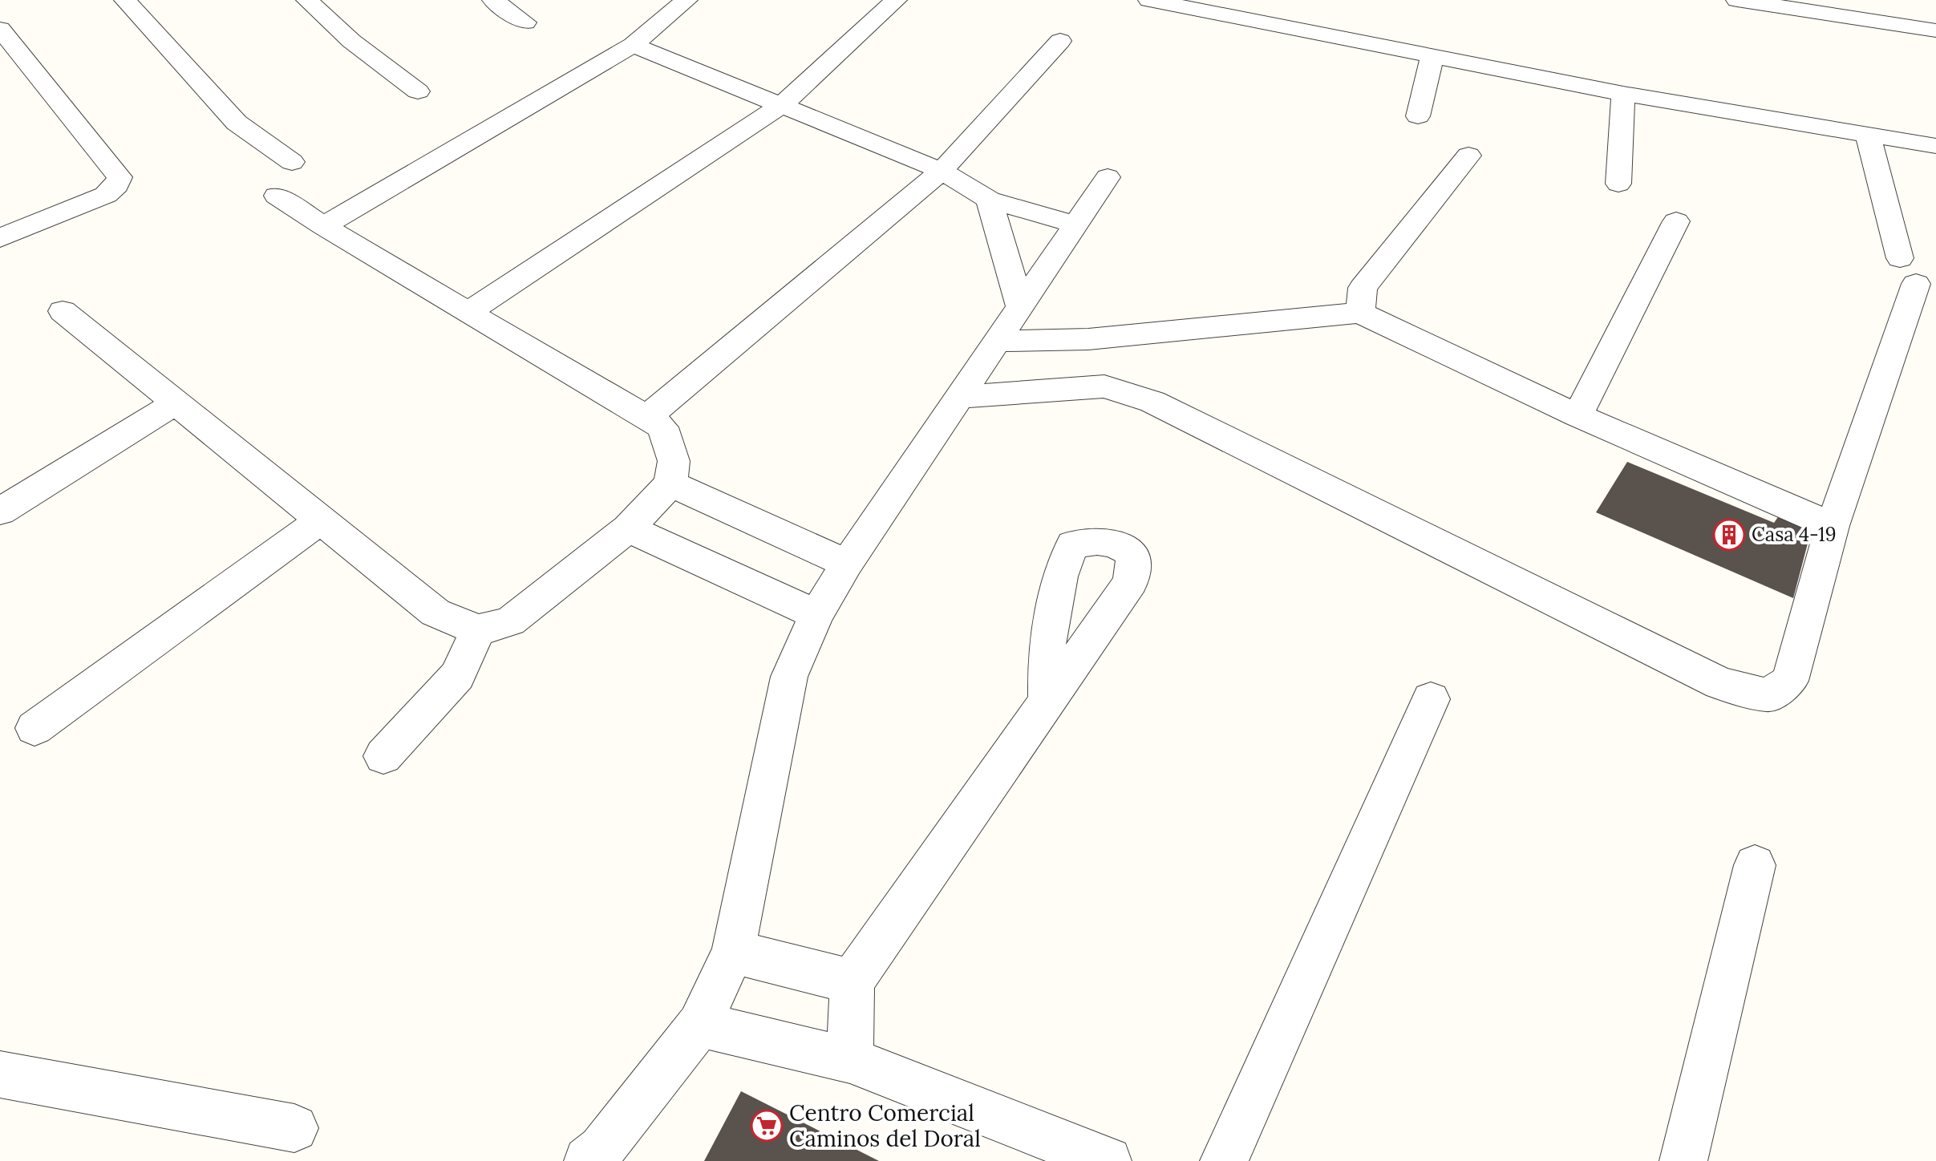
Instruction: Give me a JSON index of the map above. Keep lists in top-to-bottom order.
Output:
{
  "places": {
    "building": ["Casa 4-19"],
    "supermarket": ["Centro Comercial Caminos del Doral"]
  }
}
